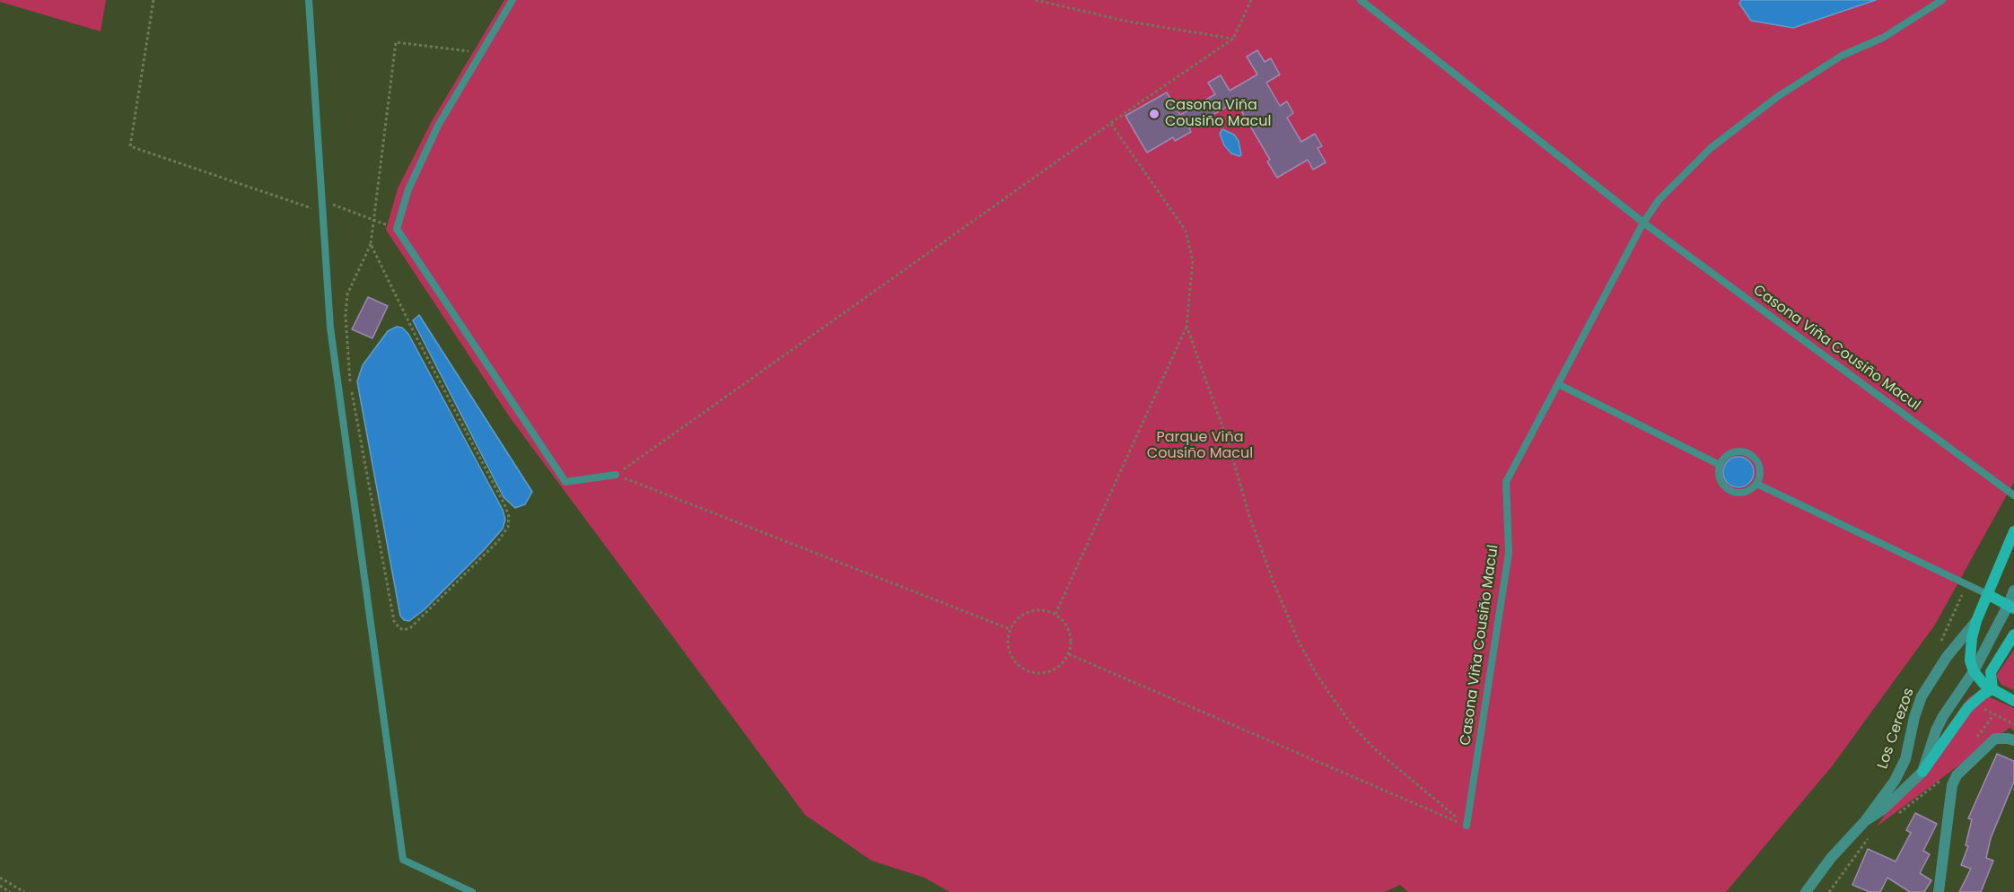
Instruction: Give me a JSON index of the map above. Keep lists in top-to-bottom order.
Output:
{
  "streets": {
    "street": ["Los Cerezos"],
    "lane": ["Casona Viña Cousiño Macul"]
  },
  "parks": ["Parque Viña Cousiño Macul"],
  "places": ["Casona Viña Cousiño Macul"]
}
